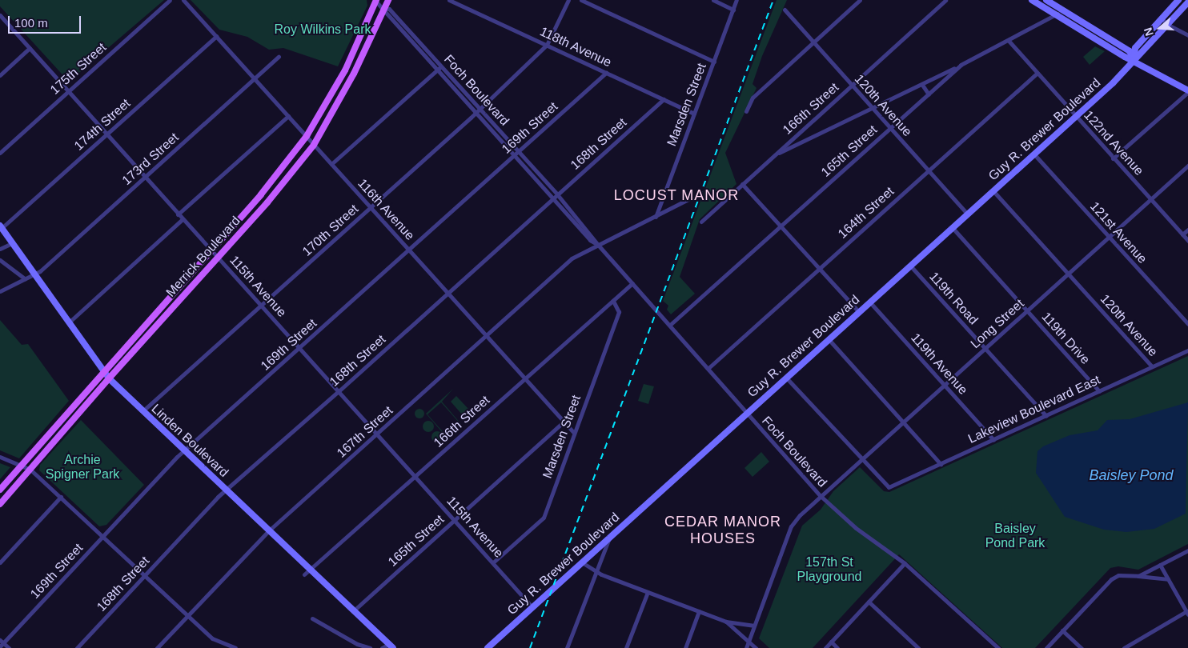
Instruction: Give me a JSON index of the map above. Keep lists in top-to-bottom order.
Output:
{
  "streets": {
    "main road": ["Guy R. Brewer Boulevard", "Merrick Boulevard", "Linden Boulevard"],
    "street": [
      "118th Avenue",
      "175th Street",
      "Foch Boulevard",
      "Marsden Street",
      "120th Avenue",
      "166th Street",
      "174th Street",
      "169th Street",
      "122nd Avenue",
      "168th Street",
      "165th Street",
      "173rd Street",
      "116th Avenue",
      "164th Street",
      "170th Street",
      "121st Avenue",
      "115th Avenue",
      "119th Road",
      "Long Street",
      "119th Drive",
      "119th Avenue",
      "Lakeview Boulevard East",
      "167th Street"
    ]
  },
  "crossings": [
    ["118th Avenue", "Marsden Street"],
    ["118th Avenue", "169th Street"],
    ["118th Avenue", "168th Street"],
    ["118th Avenue", "170th Street"],
    ["175th Street", "115th Avenue"],
    ["Foch Boulevard", "166th Street"],
    ["Foch Boulevard", "169th Street"],
    ["Foch Boulevard", "Guy R. Brewer Boulevard"],
    ["Foch Boulevard", "168th Street"],
    ["Foch Boulevard", "165th Street"],
    ["Foch Boulevard", "164th Street"],
    ["Foch Boulevard", "170th Street"],
    ["Foch Boulevard", "Merrick Boulevard"],
    ["Foch Boulevard", "Long Street"],
    ["Foch Boulevard", "167th Street"],
    ["Marsden Street", "166th Street"],
    ["Marsden Street", "116th Avenue"],
    ["Marsden Street", "115th Avenue"],
    ["Marsden Street", "167th Street"],
    ["120th Avenue", "166th Street"],
    ["120th Avenue", "Guy R. Brewer Boulevard"],
    ["120th Avenue", "165th Street"],
    ["120th Avenue", "164th Street"],
    ["120th Avenue", "Long Street"],
    ["120th Avenue", "Lakeview Boulevard East"],
    ["166th Street", "116th Avenue"],
    ["166th Street", "115th Avenue"],
    ["166th Street", "Linden Boulevard"],
    ["174th Street", "116th Avenue"],
    ["174th Street", "115th Avenue"],
    ["174th Street", "Linden Boulevard"],
    ["169th Street", "116th Avenue"],
    ["169th Street", "115th Avenue"],
    ["169th Street", "Linden Boulevard"],
    ["Guy R. Brewer Boulevard", "122nd Avenue"],
    ["Guy R. Brewer Boulevard", "121st Avenue"],
    ["Guy R. Brewer Boulevard", "115th Avenue"],
    ["Guy R. Brewer Boulevard", "119th Road"],
    ["Guy R. Brewer Boulevard", "119th Drive"],
    ["Guy R. Brewer Boulevard", "119th Avenue"],
    ["122nd Avenue", "165th Street"],
    ["122nd Avenue", "164th Street"],
    ["122nd Avenue", "Long Street"],
    ["168th Street", "116th Avenue"],
    ["168th Street", "115th Avenue"],
    ["168th Street", "Linden Boulevard"],
    ["165th Street", "116th Avenue"],
    ["165th Street", "115th Avenue"],
    ["165th Street", "Linden Boulevard"],
    ["173rd Street", "116th Avenue"],
    ["173rd Street", "115th Avenue"],
    ["173rd Street", "Linden Boulevard"],
    ["116th Avenue", "170th Street"],
    ["116th Avenue", "Merrick Boulevard"],
    ["116th Avenue", "167th Street"],
    ["170th Street", "115th Avenue"],
    ["170th Street", "Linden Boulevard"],
    ["121st Avenue", "Long Street"],
    ["Merrick Boulevard", "115th Avenue"],
    ["Merrick Boulevard", "Linden Boulevard"],
    ["115th Avenue", "167th Street"],
    ["119th Road", "Long Street"],
    ["119th Road", "Lakeview Boulevard East"],
    ["Long Street", "119th Drive"],
    ["Long Street", "119th Avenue"],
    ["Long Street", "Lakeview Boulevard East"],
    ["119th Drive", "Lakeview Boulevard East"],
    ["119th Avenue", "Lakeview Boulevard East"],
    ["167th Street", "Linden Boulevard"]
  ],
  "districts": ["LOCUST MANOR", "CEDAR MANOR HOUSES"],
  "water": ["Baisley Pond"],
  "parks": [
    "Roy Wilkins Park",
    "Archie Spigner Park",
    "Baisley Pond Park",
    "157th St Playground"
  ],
  "scale_bar": "100 m",
  "north": "left"
}
